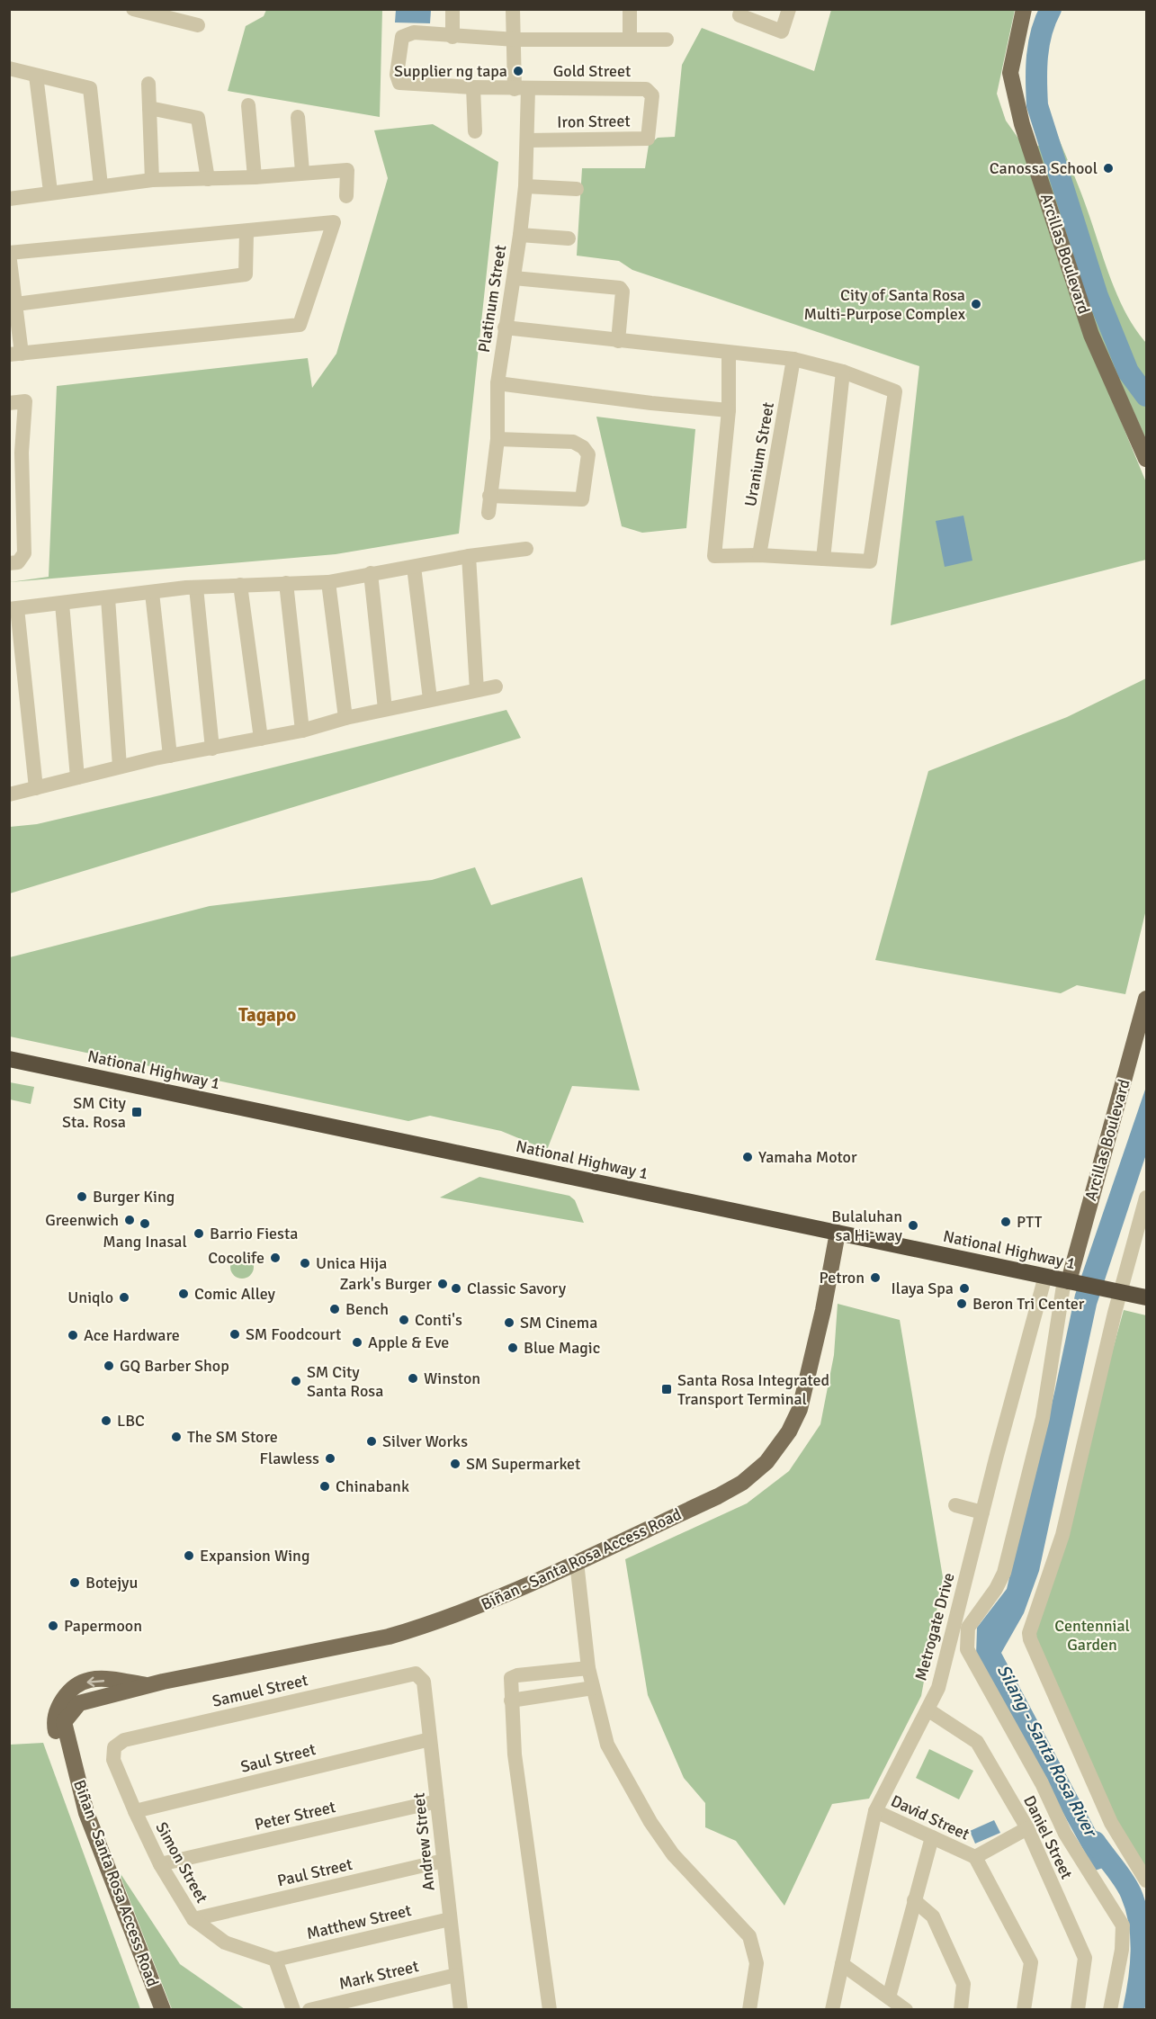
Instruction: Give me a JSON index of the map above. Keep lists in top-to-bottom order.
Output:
{
  "streets": {
    "highway": ["National Highway 1"],
    "main road": ["Arcillas Boulevard", "Biñan - Santa Rosa Access Road"],
    "street": [
      "Gold Street",
      "Iron Street",
      "Platinum Street",
      "Uranium Street",
      "Metrogate Drive",
      "Samuel Street",
      "Saul Street",
      "Peter Street",
      "David Street",
      "Daniel Street",
      "Andrew Street",
      "Simon Street",
      "Paul Street",
      "Matthew Street",
      "Mark Street"
    ]
  },
  "crossings": [
    ["Gold Street", "Iron Street"],
    ["Gold Street", "Platinum Street"],
    ["Iron Street", "Platinum Street"],
    ["Arcillas Boulevard", "National Highway 1"],
    ["Arcillas Boulevard", "Metrogate Drive"],
    ["National Highway 1", "Biñan - Santa Rosa Access Road"],
    ["National Highway 1", "Metrogate Drive"],
    ["Metrogate Drive", "David Street"],
    ["Metrogate Drive", "Daniel Street"],
    ["Samuel Street", "Andrew Street"],
    ["Samuel Street", "Simon Street"],
    ["Saul Street", "Andrew Street"],
    ["Saul Street", "Simon Street"],
    ["Peter Street", "Andrew Street"],
    ["Peter Street", "Simon Street"],
    ["David Street", "Daniel Street"],
    ["Andrew Street", "Paul Street"],
    ["Andrew Street", "Matthew Street"],
    ["Andrew Street", "Mark Street"],
    ["Simon Street", "Paul Street"],
    ["Simon Street", "Matthew Street"]
  ],
  "districts": ["Tagapo"],
  "water": ["Silang - Santa Rosa River"],
  "parks": ["Centennial Garden"],
  "places": {
    "other": [
      "Supplier ng tapa",
      "Canossa School",
      "City of Santa Rosa Multi-Purpose Complex",
      "Yamaha Motor",
      "Burger King",
      "Greenwich",
      "PTT",
      "Mang Inasal",
      "Bulaluhan sa Hi-way",
      "Barrio Fiesta",
      "Cocolife",
      "Unica Hija",
      "Petron",
      "Zark's Burger",
      "Classic Savory",
      "Ilaya Spa",
      "Comic Alley",
      "Uniqlo",
      "Beron Tri Center",
      "Bench",
      "Conti's",
      "SM Cinema",
      "SM Foodcourt",
      "Ace Hardware",
      "Apple & Eve",
      "Blue Magic",
      "GQ Barber Shop",
      "Winston",
      "SM City Santa Rosa",
      "LBC",
      "The SM Store",
      "Silver Works",
      "Flawless",
      "SM Supermarket",
      "Chinabank",
      "Expansion Wing",
      "Botejyu",
      "Papermoon"
    ],
    "transit": ["SM City Sta. Rosa", "Santa Rosa Integrated Transport Terminal"]
  }
}
